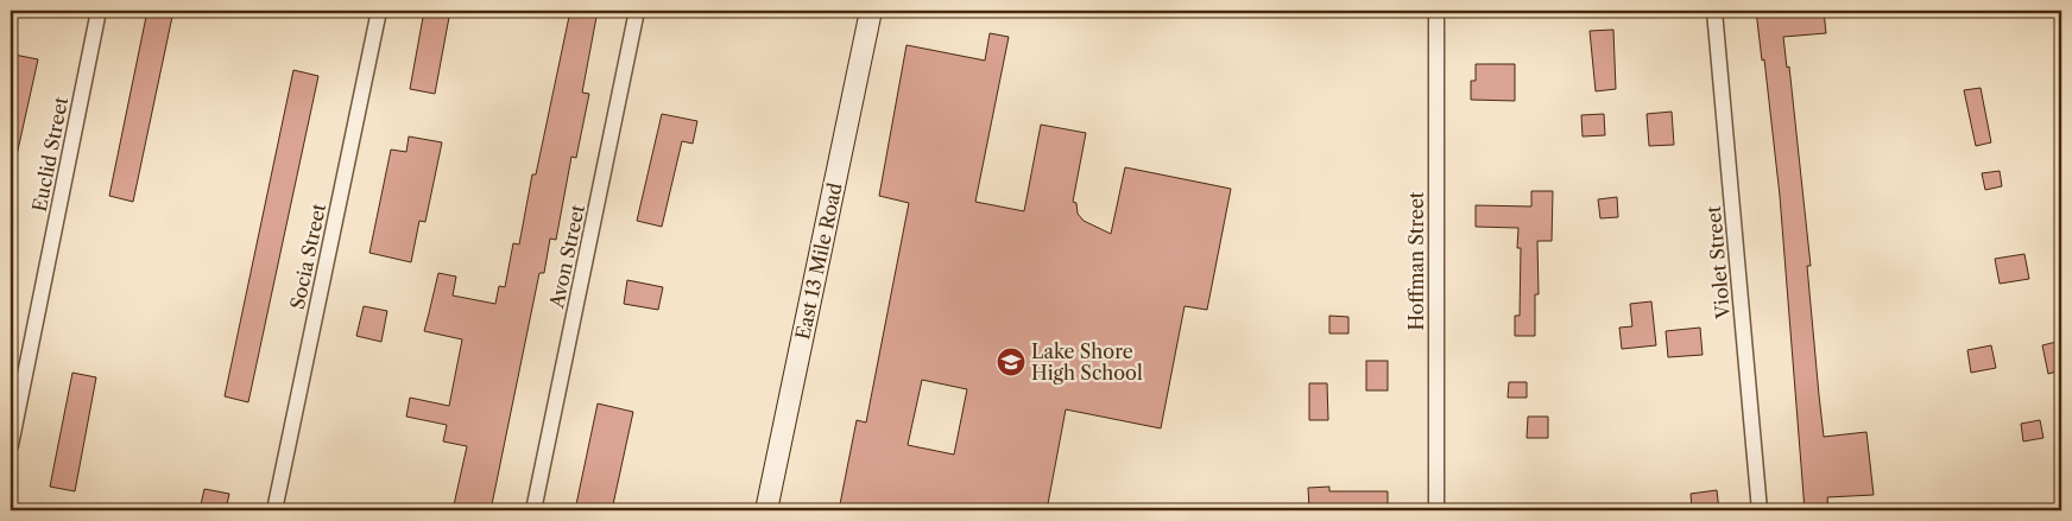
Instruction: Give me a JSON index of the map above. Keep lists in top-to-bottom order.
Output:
{
  "streets": {
    "main road": ["East 13 Mile Road"],
    "street": [
      "Euclid Street",
      "Socia Street",
      "Avon Street",
      "Hoffman Street",
      "Violet Street"
    ]
  },
  "places": {
    "school or university": ["Lake Shore High School"]
  }
}
